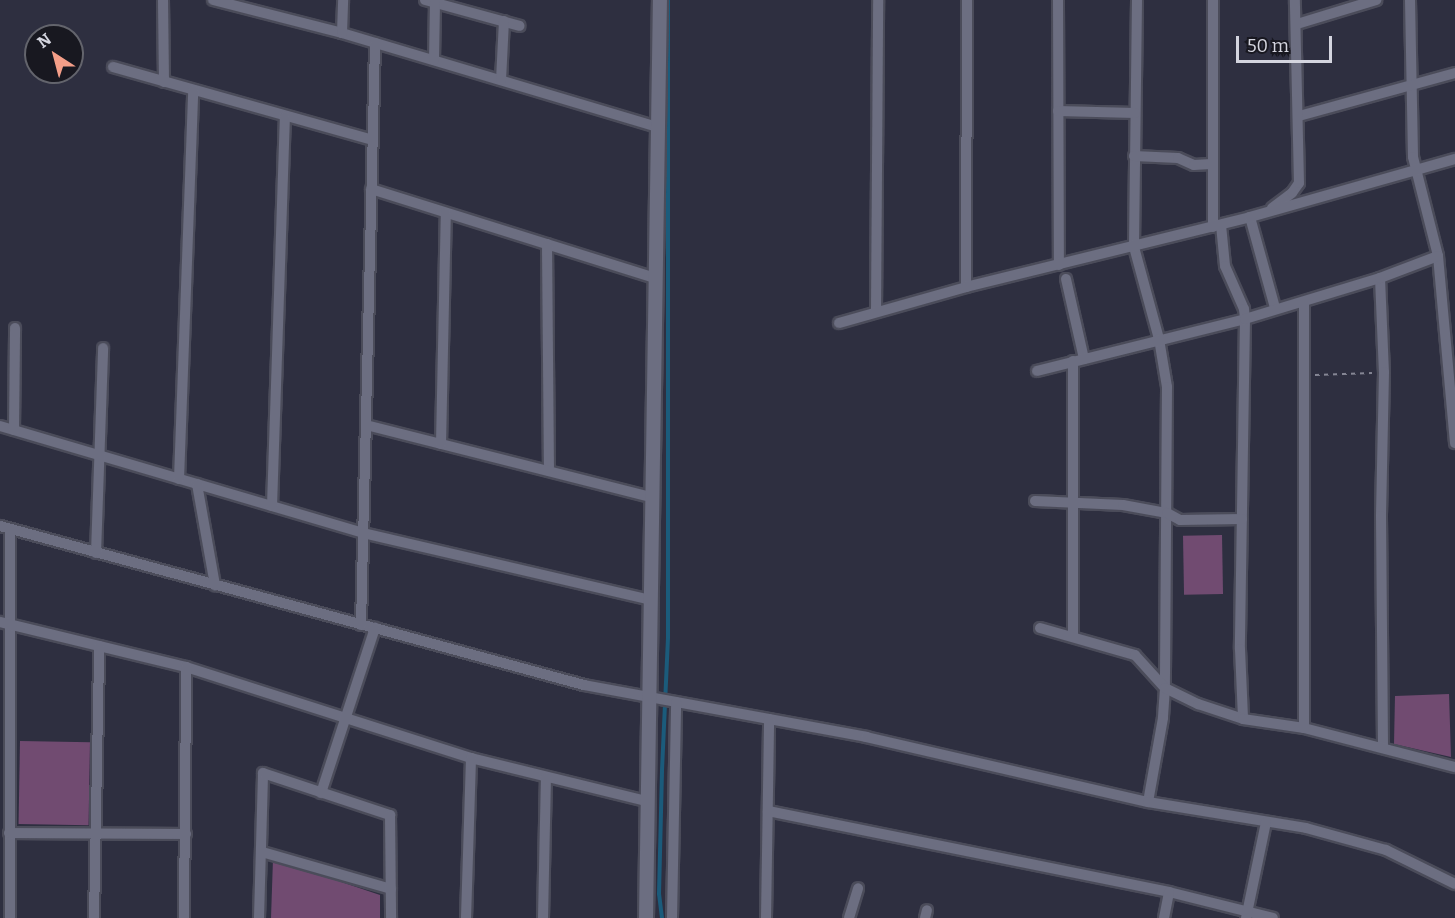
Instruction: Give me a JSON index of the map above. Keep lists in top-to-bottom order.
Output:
{
  "scale_bar": "50 m",
  "north": "top left"
}
